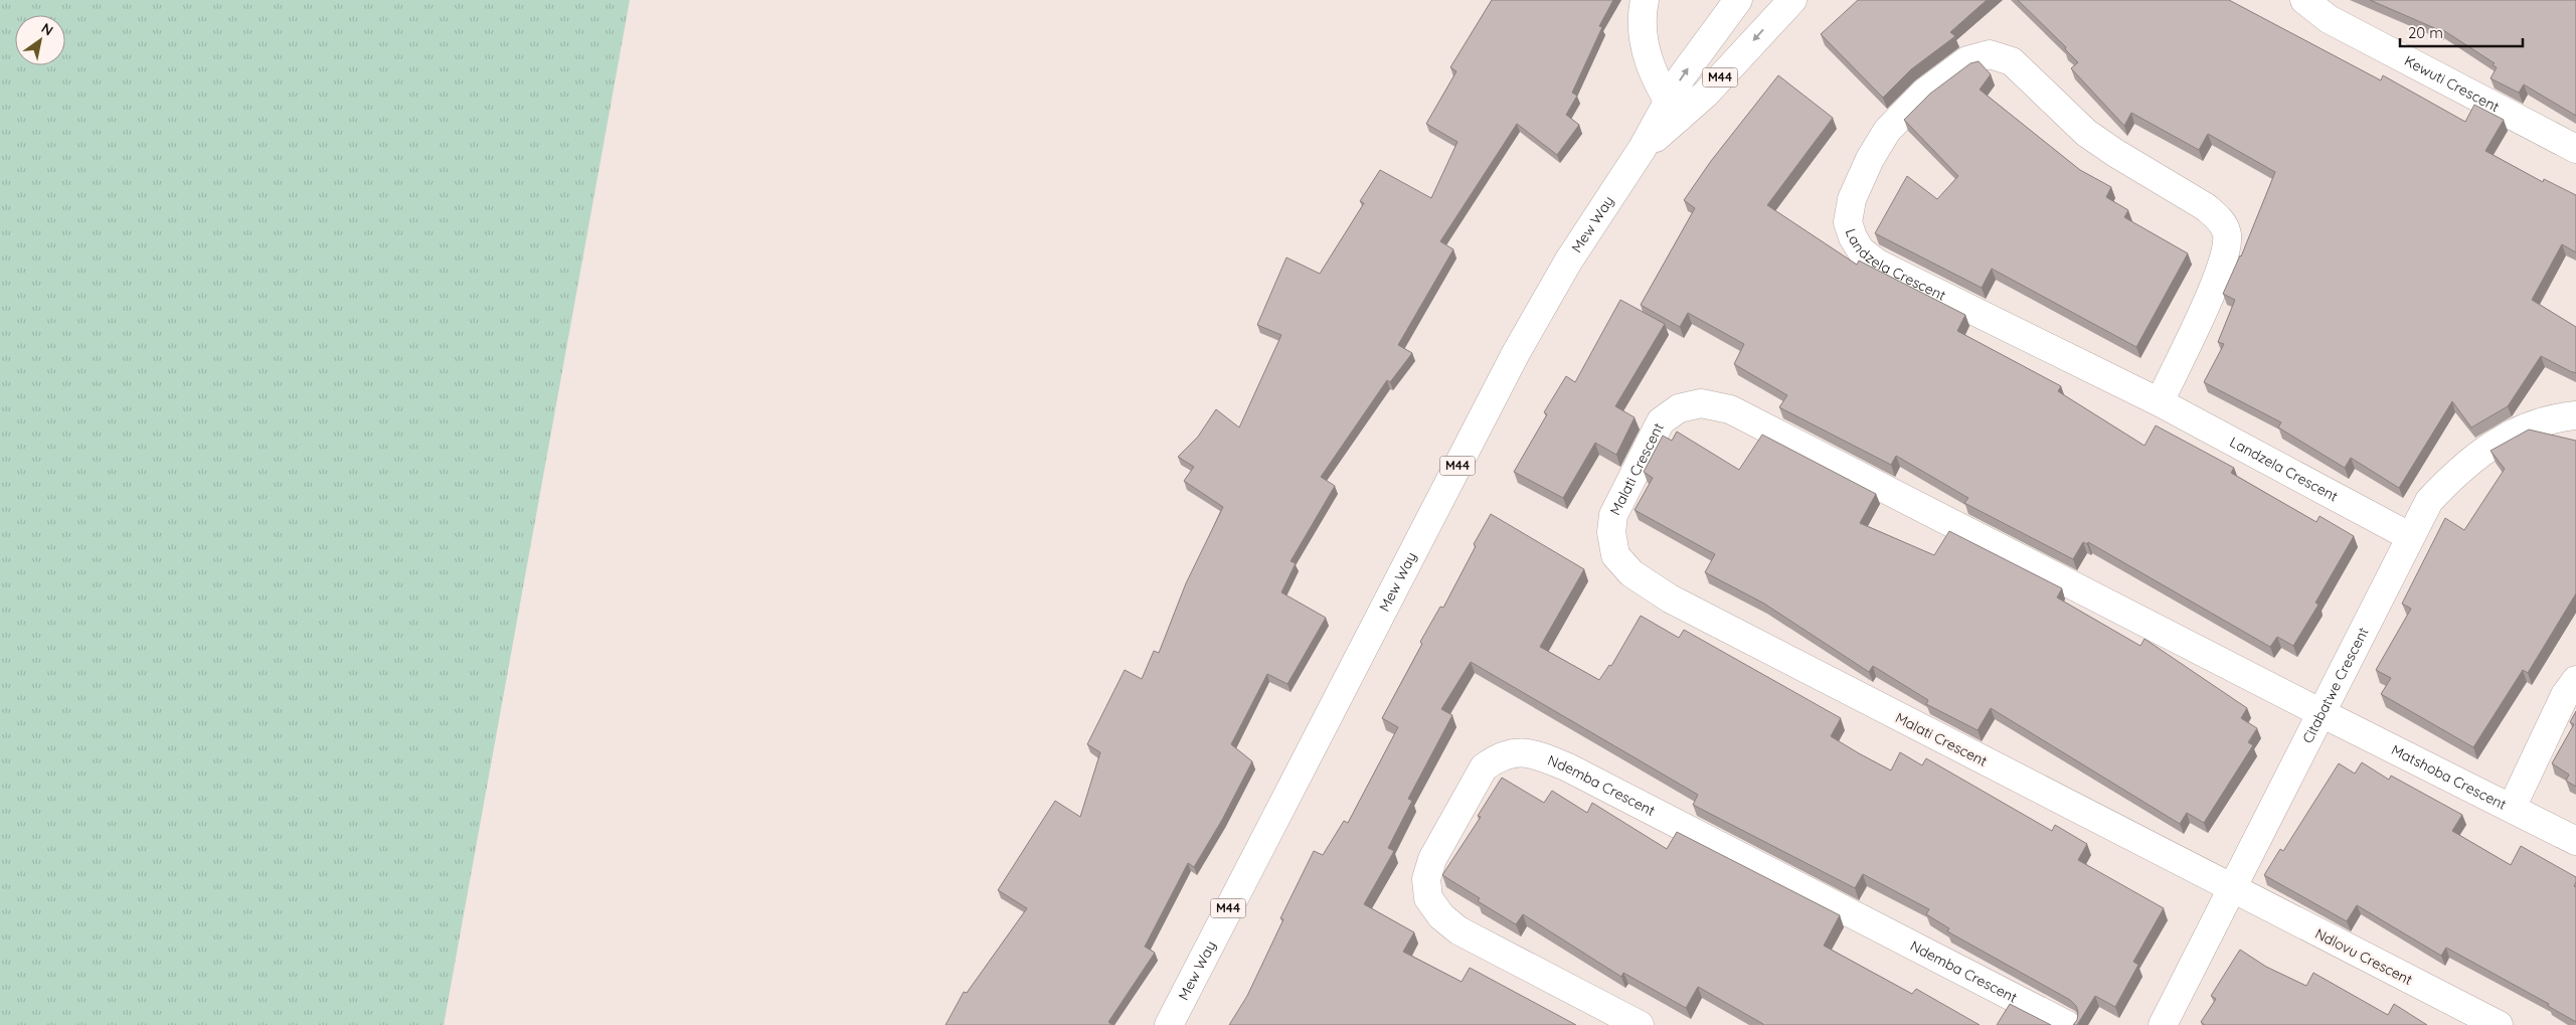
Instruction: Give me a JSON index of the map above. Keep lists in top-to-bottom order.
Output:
{
  "streets": {
    "street": [
      "M44",
      "Kewuti Crescent",
      "Mew Way",
      "Landzela Crescent",
      "Malati Crescent",
      "Citabatwe Crescent",
      "Matshoba Crescent",
      "Ndemba Crescent",
      "Ndlovu Crescent"
    ]
  },
  "crossings": [
    ["Landzela Crescent", "Citabatwe Crescent"],
    ["Malati Crescent", "Citabatwe Crescent"],
    ["Malati Crescent", "Matshoba Crescent"],
    ["Malati Crescent", "Ndlovu Crescent"],
    ["Citabatwe Crescent", "Matshoba Crescent"],
    ["Citabatwe Crescent", "Ndlovu Crescent"]
  ],
  "scale_bar": "20 m",
  "north": "top right"
}
